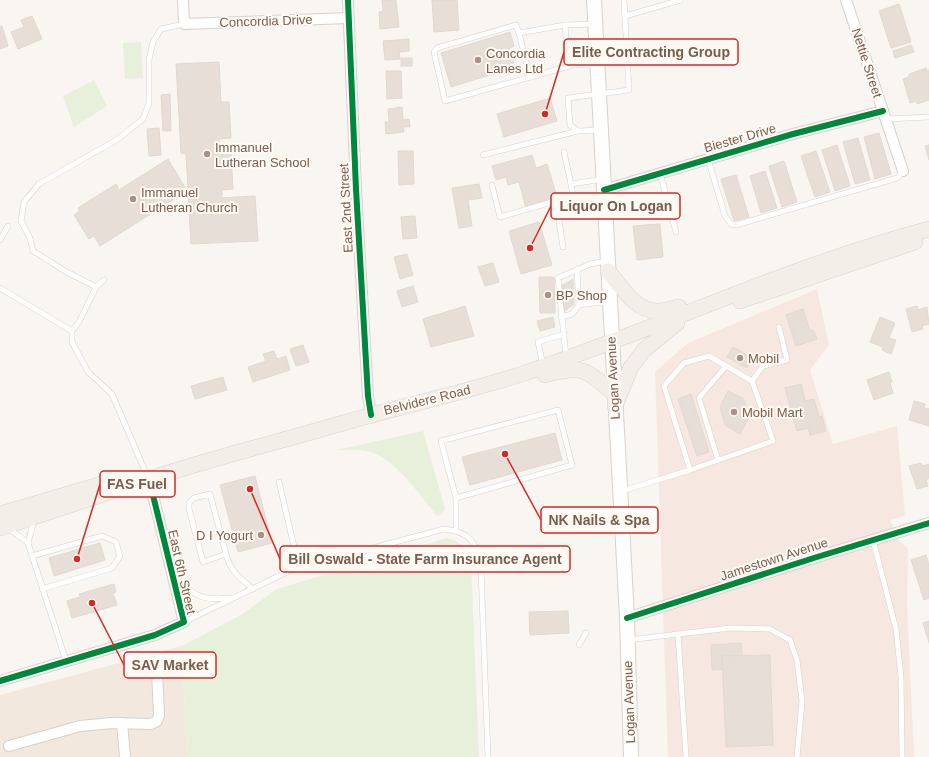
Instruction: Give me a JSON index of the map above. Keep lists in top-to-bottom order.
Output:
{
  "streets": {
    "main road": ["Logan Avenue", "Belvidere Road"],
    "street": [
      "Concordia Drive",
      "Nettie Street",
      "Biester Drive",
      "East 2nd Street",
      "Jamestown Avenue",
      "East 6th Street"
    ]
  },
  "crossings": [
    ["Concordia Drive", "East 2nd Street"],
    ["Nettie Street", "Biester Drive"],
    ["Biester Drive", "Logan Avenue"],
    ["East 2nd Street", "Belvidere Road"],
    ["Logan Avenue", "Belvidere Road"],
    ["Logan Avenue", "Jamestown Avenue"],
    ["Belvidere Road", "East 6th Street"]
  ],
  "places": [
    "Concordia Lanes Ltd",
    "Elite Contracting Group",
    "Immanuel Lutheran School",
    "Immanuel Lutheran Church",
    "Liquor On Logan",
    "BP Shop",
    "Mobil",
    "Mobil Mart",
    "NK Nails & Spa",
    "Bill Oswald - State Farm Insurance Agent",
    "D I Yogurt",
    "FAS Fuel",
    "SAV Market"
  ]
}
